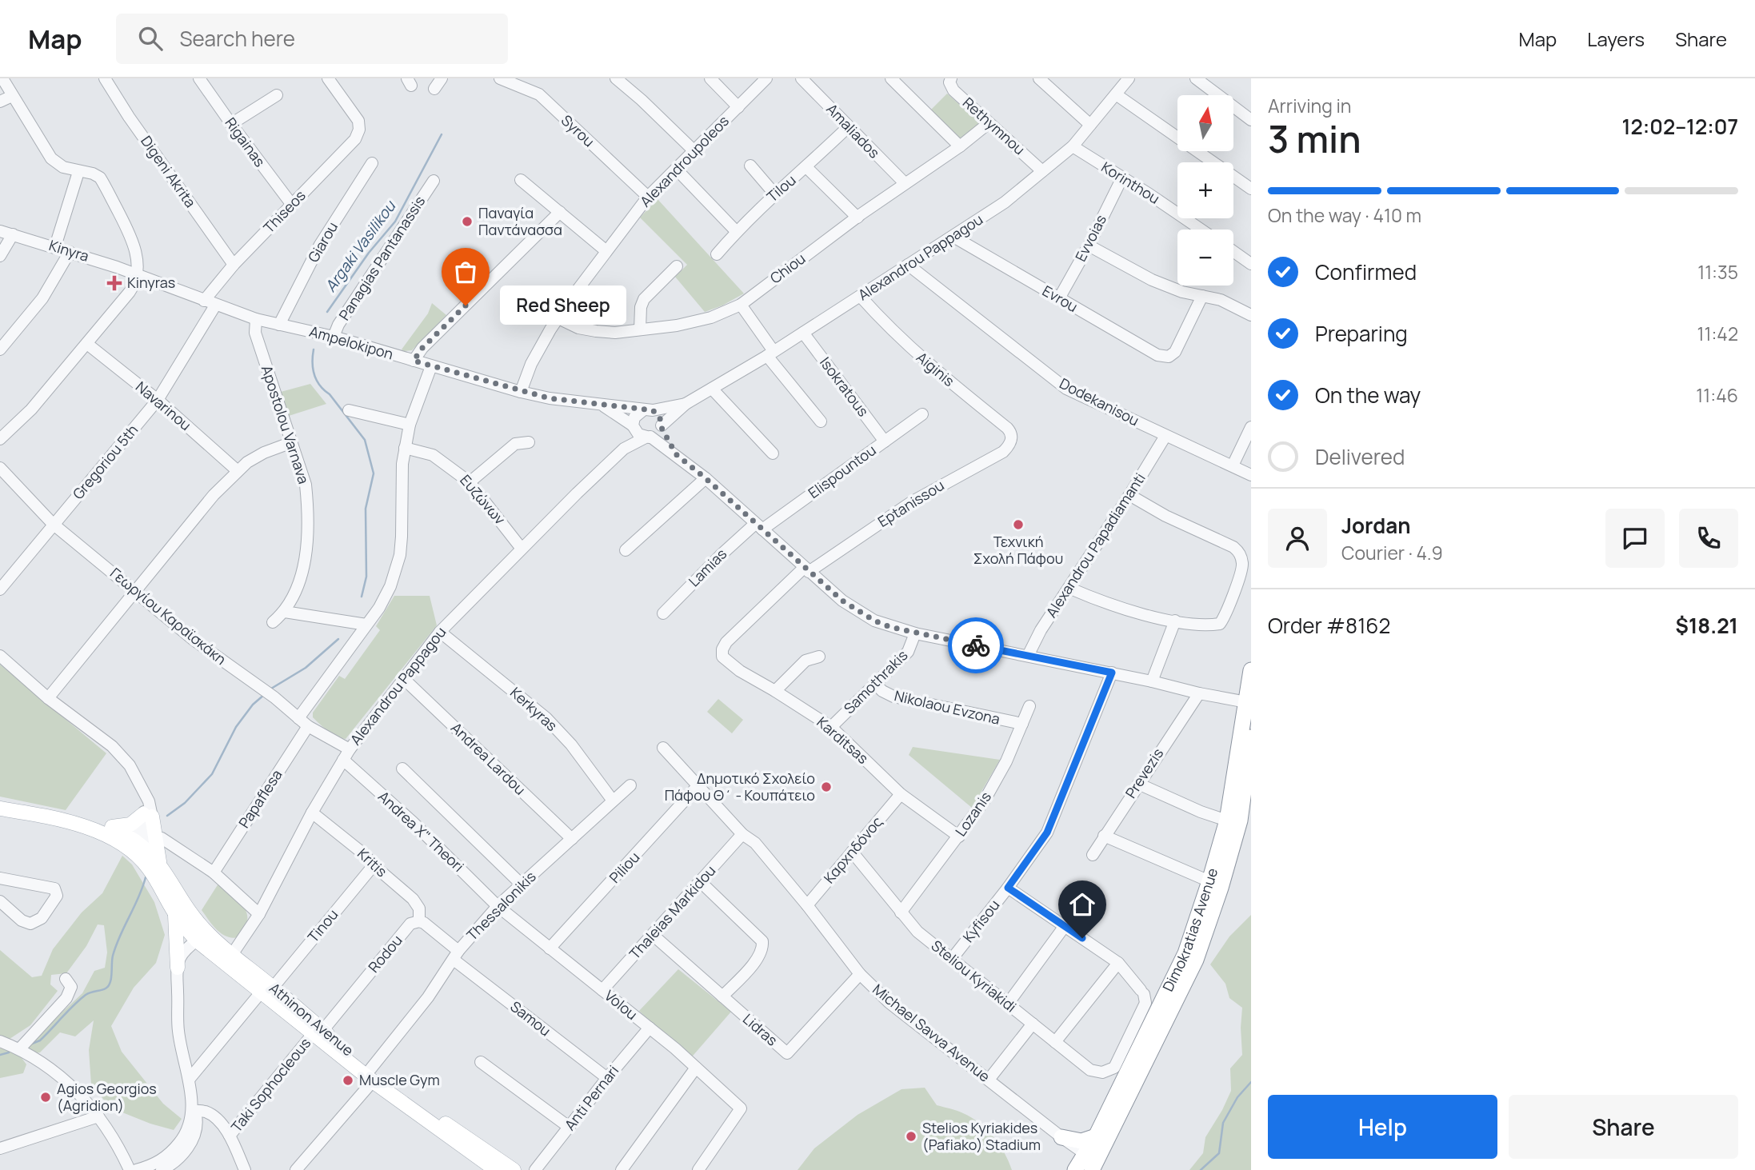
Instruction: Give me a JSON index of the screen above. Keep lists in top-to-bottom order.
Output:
{
  "streets": {
    "highway": ["Dimokratias Avenue"],
    "main road": ["Athinon Avenue"],
    "street": [
      "Rethymnou",
      "Syrou",
      "Amaliados",
      "Rigainas",
      "Alexandroupoleos",
      "Digeni Akrita",
      "Korinthou",
      "Tilou",
      "Thiseos",
      "Evvoias",
      "Giarou",
      "Kinyra",
      "Alexandrou Pappagou",
      "Panagias Pantanassis",
      "Chiou",
      "Evrou",
      "Ampelokipon",
      "Aiginis",
      "Isokratous",
      "Dodekanisou",
      "Navarinou",
      "Apostolou Varnava",
      "Gregoriou 5th",
      "Elispountou",
      "Ευζώνων",
      "Eptanissou",
      "Alexandrou Papadiamanti",
      "Lamias",
      "Γεωργίου Καραϊσκάκη",
      "Samothrakis",
      "Nikolaou Evzona",
      "Kerkyras",
      "Karditsas",
      "Andrea Lardou",
      "Prevezis",
      "Papaflesa",
      "Lozanis",
      "Andrea X\" Theori",
      "Καρχηδόνος",
      "Kritis",
      "Piliou",
      "Thessalonikis",
      "Thaleias Markidou",
      "Kyfisou",
      "Tinou",
      "Rodou",
      "Steliou Kyriakidi",
      "Volou",
      "Samou",
      "Lidras",
      "Michael Savva Avenue",
      "Taki Sophocleous",
      "Anti Pernari"
    ]
  },
  "crossings": [
    ["Rethymnou", "Alexandrou Pappagou"],
    ["Rethymnou", "Chiou"],
    ["Syrou", "Alexandroupoleos"],
    ["Amaliados", "Tilou"],
    ["Amaliados", "Chiou"],
    ["Rigainas", "Thiseos"],
    ["Alexandroupoleos", "Chiou"],
    ["Alexandroupoleos", "Ampelokipon"],
    ["Digeni Akrita", "Thiseos"],
    ["Korinthou", "Evvoias"],
    ["Korinthou", "Alexandrou Pappagou"],
    ["Thiseos", "Ampelokipon"],
    ["Evvoias", "Evrou"],
    ["Giarou", "Ampelokipon"],
    ["Kinyra", "Ampelokipon"],
    ["Alexandrou Pappagou", "Evrou"],
    ["Alexandrou Pappagou", "Ampelokipon"],
    ["Alexandrou Pappagou", "Aiginis"],
    ["Alexandrou Pappagou", "Isokratous"],
    ["Alexandrou Pappagou", "Dodekanisou"],
    ["Alexandrou Pappagou", "Ευζώνων"],
    ["Alexandrou Pappagou", "Γεωργίου Καραϊσκάκη"],
    ["Alexandrou Pappagou", "Kerkyras"],
    ["Alexandrou Pappagou", "Andrea Lardou"],
    ["Alexandrou Pappagou", "Andrea X\" Theori"],
    ["Alexandrou Pappagou", "Kritis"],
    ["Alexandrou Pappagou", "Athinon Avenue"],
    ["Panagias Pantanassis", "Ampelokipon"],
    ["Ampelokipon", "Apostolou Varnava"],
    ["Ampelokipon", "Gregoriou 5th"],
    ["Ampelokipon", "Papaflesa"],
    ["Aiginis", "Eptanissou"],
    ["Isokratous", "Elispountou"],
    ["Dodekanisou", "Alexandrou Papadiamanti"],
    ["Navarinou", "Gregoriou 5th"],
    ["Gregoriou 5th", "Γεωργίου Καραϊσκάκη"],
    ["Elispountou", "Lamias"],
    ["Ευζώνων", "Papaflesa"],
    ["Eptanissou", "Karditsas"],
    ["Γεωργίου Καραϊσκάκη", "Papaflesa"],
    ["Samothrakis", "Nikolaou Evzona"],
    ["Samothrakis", "Karditsas"],
    ["Nikolaou Evzona", "Lozanis"],
    ["Kerkyras", "Thessalonikis"],
    ["Karditsas", "Lozanis"],
    ["Karditsas", "Καρχηδόνος"],
    ["Andrea Lardou", "Thessalonikis"],
    ["Lozanis", "Steliou Kyriakidi"],
    ["Andrea X\" Theori", "Thessalonikis"],
    ["Andrea X\" Theori", "Volou"],
    ["Καρχηδόνος", "Steliou Kyriakidi"],
    ["Καρχηδόνος", "Michael Savva Avenue"],
    ["Kritis", "Tinou"],
    ["Kritis", "Rodou"],
    ["Piliou", "Volou"],
    ["Piliou", "Michael Savva Avenue"],
    ["Thessalonikis", "Volou"],
    ["Thessalonikis", "Samou"],
    ["Thessalonikis", "Athinon Avenue"],
    ["Thaleias Markidou", "Volou"],
    ["Thaleias Markidou", "Lidras"],
    ["Thaleias Markidou", "Michael Savva Avenue"],
    ["Kyfisou", "Steliou Kyriakidi"],
    ["Tinou", "Athinon Avenue"],
    ["Dimokratias Avenue", "Michael Savva Avenue"],
    ["Rodou", "Athinon Avenue"],
    ["Rodou", "Taki Sophocleous"],
    ["Volou", "Anti Pernari"],
    ["Samou", "Anti Pernari"],
    ["Athinon Avenue", "Taki Sophocleous"],
    ["Lidras", "Michael Savva Avenue"]
  ],
  "water": ["Argaki Vasilikou"],
  "places": {
    "other": [
      "Παναγία Παντάνασσα",
      "Red Sheep",
      "Τεχνική Σχολή Πάφου",
      "Δημοτικό Σχολείο Πάφου Θ΄ - Κουπάτειο",
      "Muscle Gym",
      "Agios Georgios (Agridion)",
      "Stelios Kyriakides (Pafiako) Stadium"
    ],
    "health": ["Kinyras"]
  },
  "north": "top",
  "page": {
    "header": "Map",
    "search": "Search here",
    "nav": ["Map", "Layers", "Share"],
    "heading": ["3 min", "Arriving in", "12:02–12:07"],
    "panel": [
      "Jordan",
      "Courier · 4.9",
      "Order #8162",
      "$18.21"
    ],
    "map_buttons": ["+", "−"],
    "bar": "On the way · 410 m",
    "list": [
      ["Confirmed", "11:35"],
      ["Preparing", "11:42"],
      ["On the way", "11:46"],
      "Delivered"
    ],
    "bubble": "Red Sheep",
    "buttons": ["Help", "Share"]
  }
}
